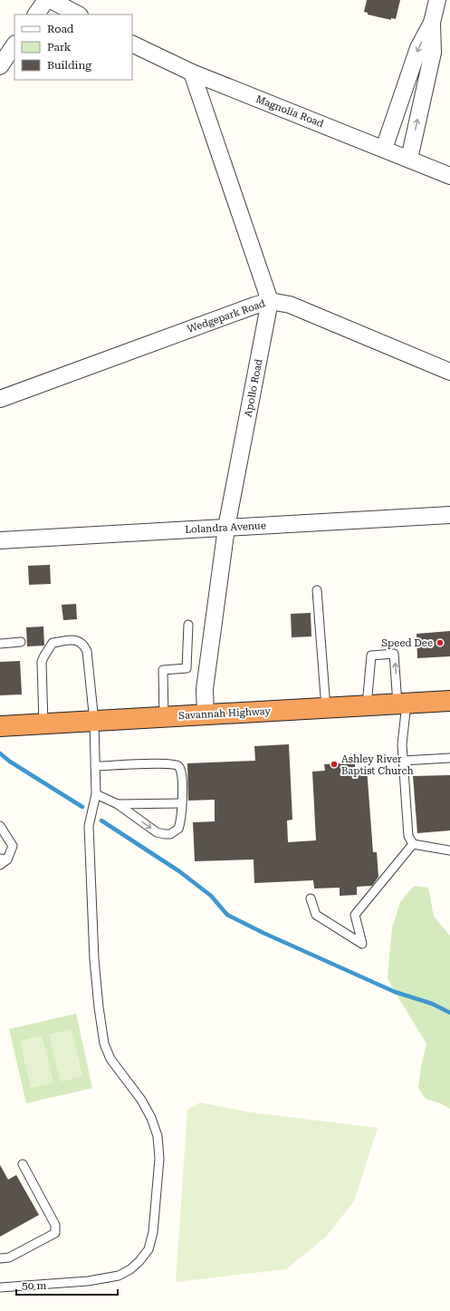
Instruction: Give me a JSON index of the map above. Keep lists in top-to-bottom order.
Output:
{
  "streets": {
    "highway": ["Savannah Highway"],
    "street": [
      "Magnolia Road",
      "Wedgepark Road",
      "Apollo Road",
      "Lolandra Avenue"
    ]
  },
  "crossings": [
    ["Magnolia Road", "Apollo Road"],
    ["Wedgepark Road", "Apollo Road"],
    ["Apollo Road", "Lolandra Avenue"],
    ["Apollo Road", "Savannah Highway"]
  ],
  "places": ["Speed Dee", "Ashley River Baptist Church"],
  "legend": ["Road", "Park", "Building"],
  "scale_bar": "50 m"
}
